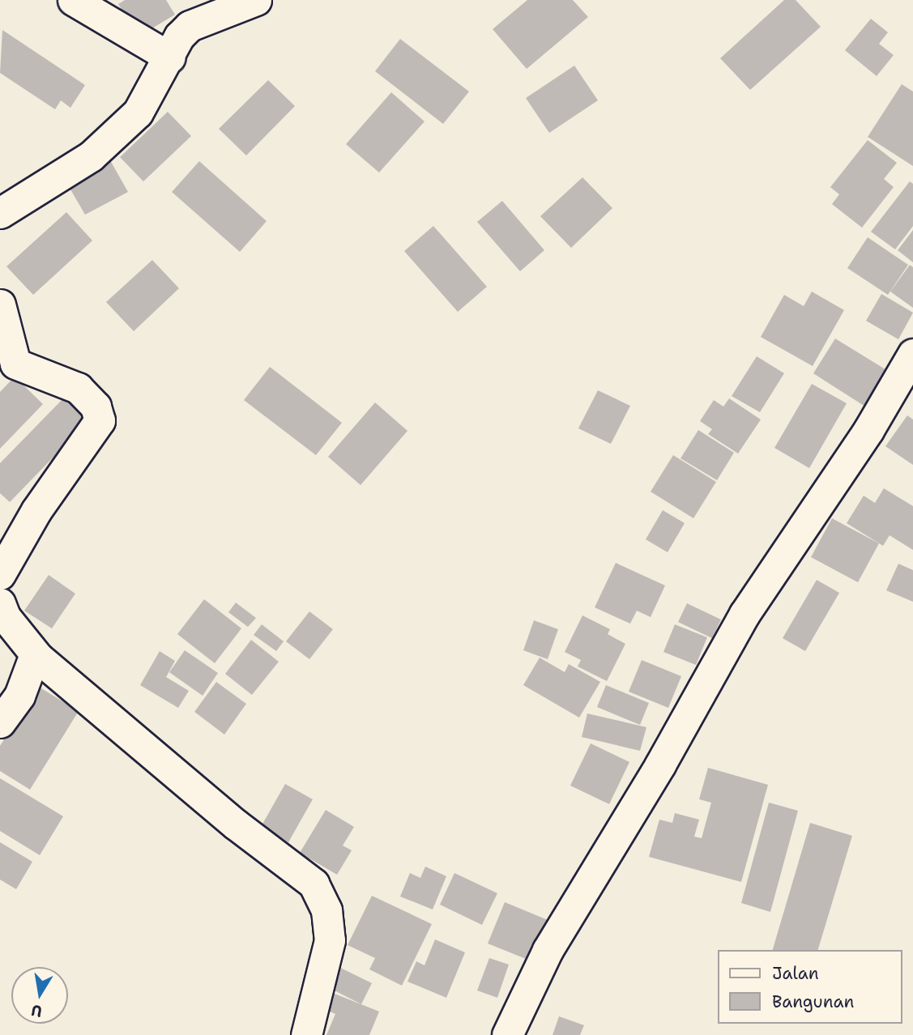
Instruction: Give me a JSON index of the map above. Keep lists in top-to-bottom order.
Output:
{
  "legend": ["Jalan", "Bangunan"],
  "north": "bottom"
}
